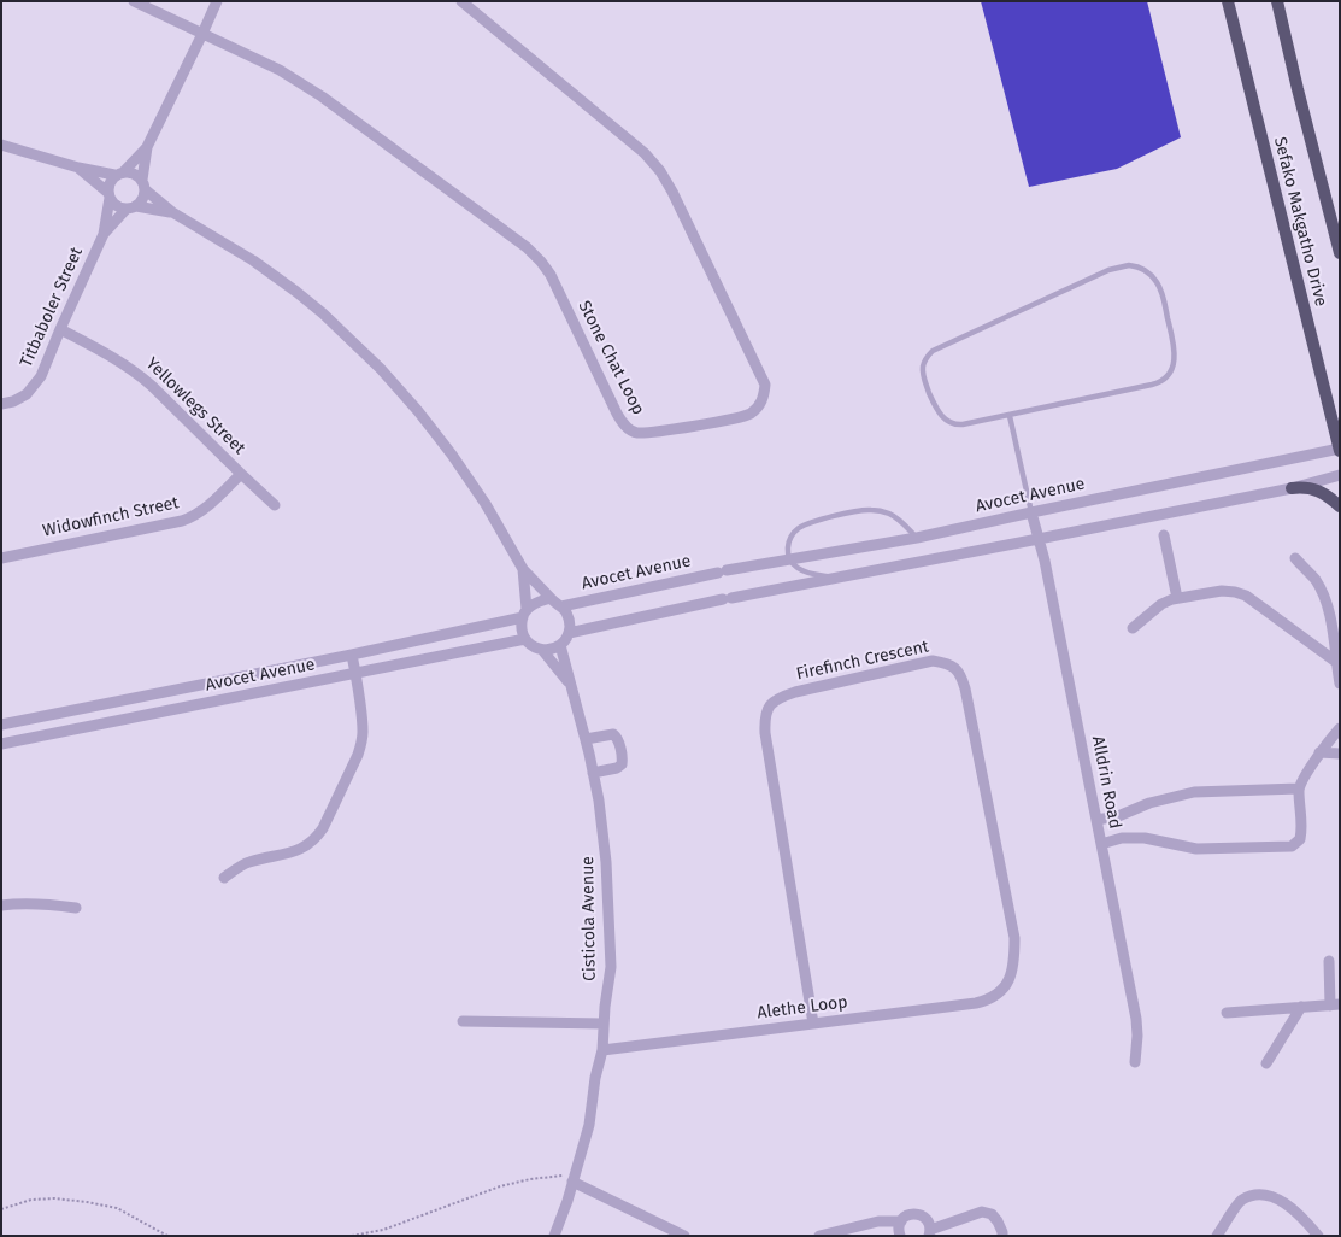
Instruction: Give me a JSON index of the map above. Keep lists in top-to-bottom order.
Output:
{
  "streets": {
    "main road": ["Sefako Makgatho Drive"],
    "street": [
      "Titbaboler Street",
      "Stone Chat Loop",
      "Yellowlegs Street",
      "Avocet Avenue",
      "Widowfinch Street",
      "Firefinch Crescent",
      "Alldrin Road",
      "Cisticola Avenue",
      "Alethe Loop"
    ]
  },
  "crossings": [
    ["Sefako Makgatho Drive", "Avocet Avenue"],
    ["Titbaboler Street", "Yellowlegs Street"],
    ["Yellowlegs Street", "Widowfinch Street"],
    ["Avocet Avenue", "Alldrin Road"],
    ["Avocet Avenue", "Cisticola Avenue"],
    ["Firefinch Crescent", "Alethe Loop"],
    ["Cisticola Avenue", "Alethe Loop"]
  ]
}
